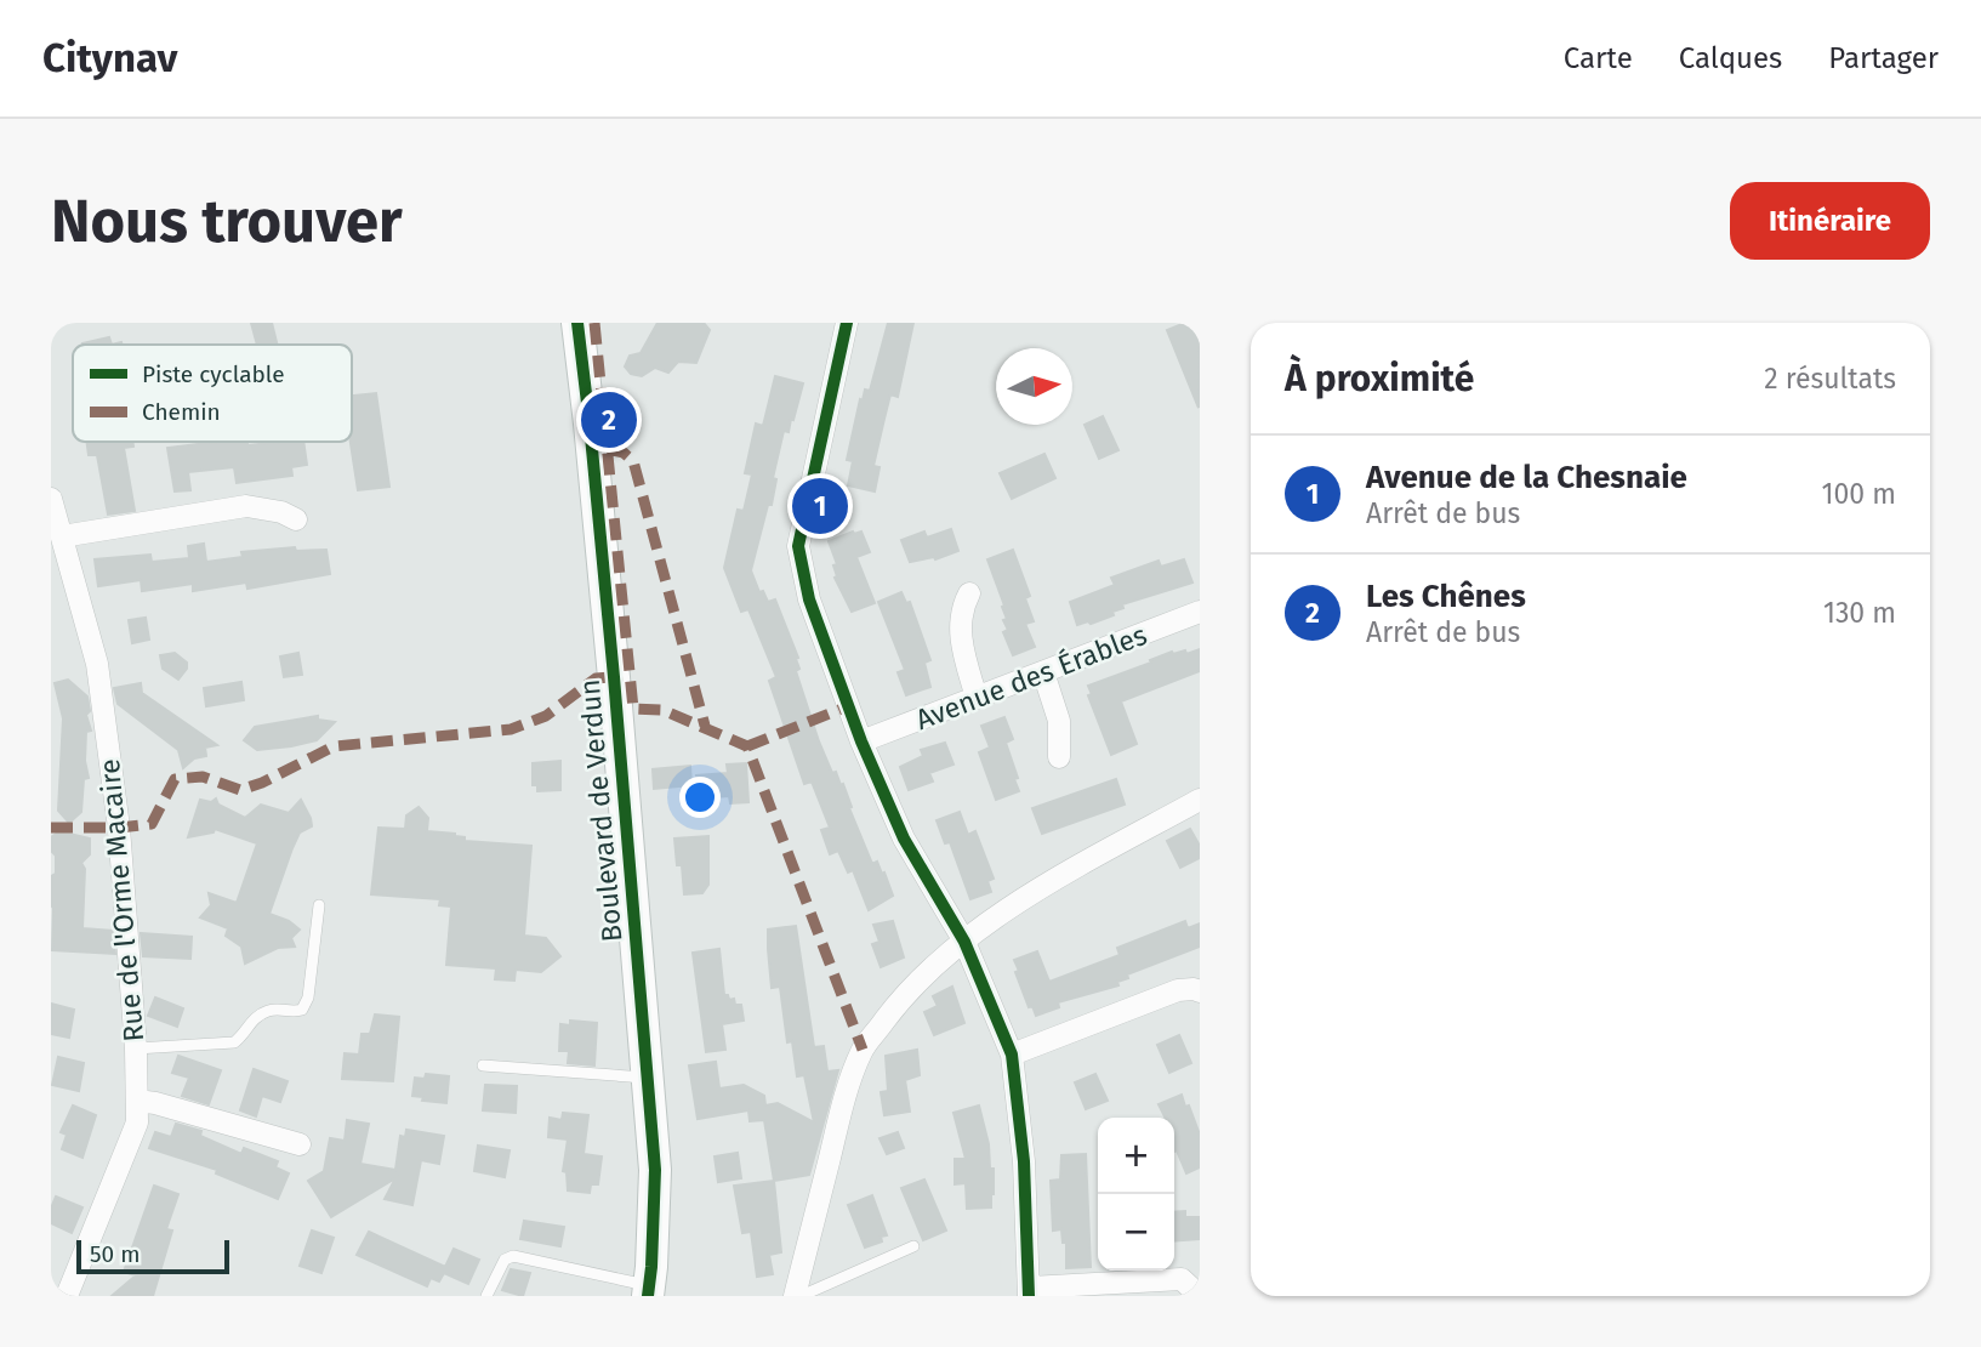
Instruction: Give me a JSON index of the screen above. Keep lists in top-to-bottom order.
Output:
{
  "streets": {
    "main road": ["Boulevard de Verdun"],
    "street": ["Avenue des Érables", "Rue de l'Orme Macaire"]
  },
  "legend": ["Piste cyclable", "Chemin"],
  "scale_bar": "50 m",
  "north": "right",
  "page": {
    "header": "Citynav",
    "nav": ["Carte", "Calques", "Partager"],
    "buttons": "Itinéraire",
    "title": "Nous trouver",
    "heading": ["À proximité", "2 résultats"],
    "pins": ["2", "1"],
    "list": [
      {
        "mark": "1",
        "name": "Avenue de la Chesnaie",
        "note": "Arrêt de bus",
        "value": "100 m"
      },
      {
        "mark": "2",
        "name": "Les Chênes",
        "note": "Arrêt de bus",
        "value": "130 m"
      }
    ],
    "map_buttons": ["+", "−"],
    "scale": "50 m"
  }
}
